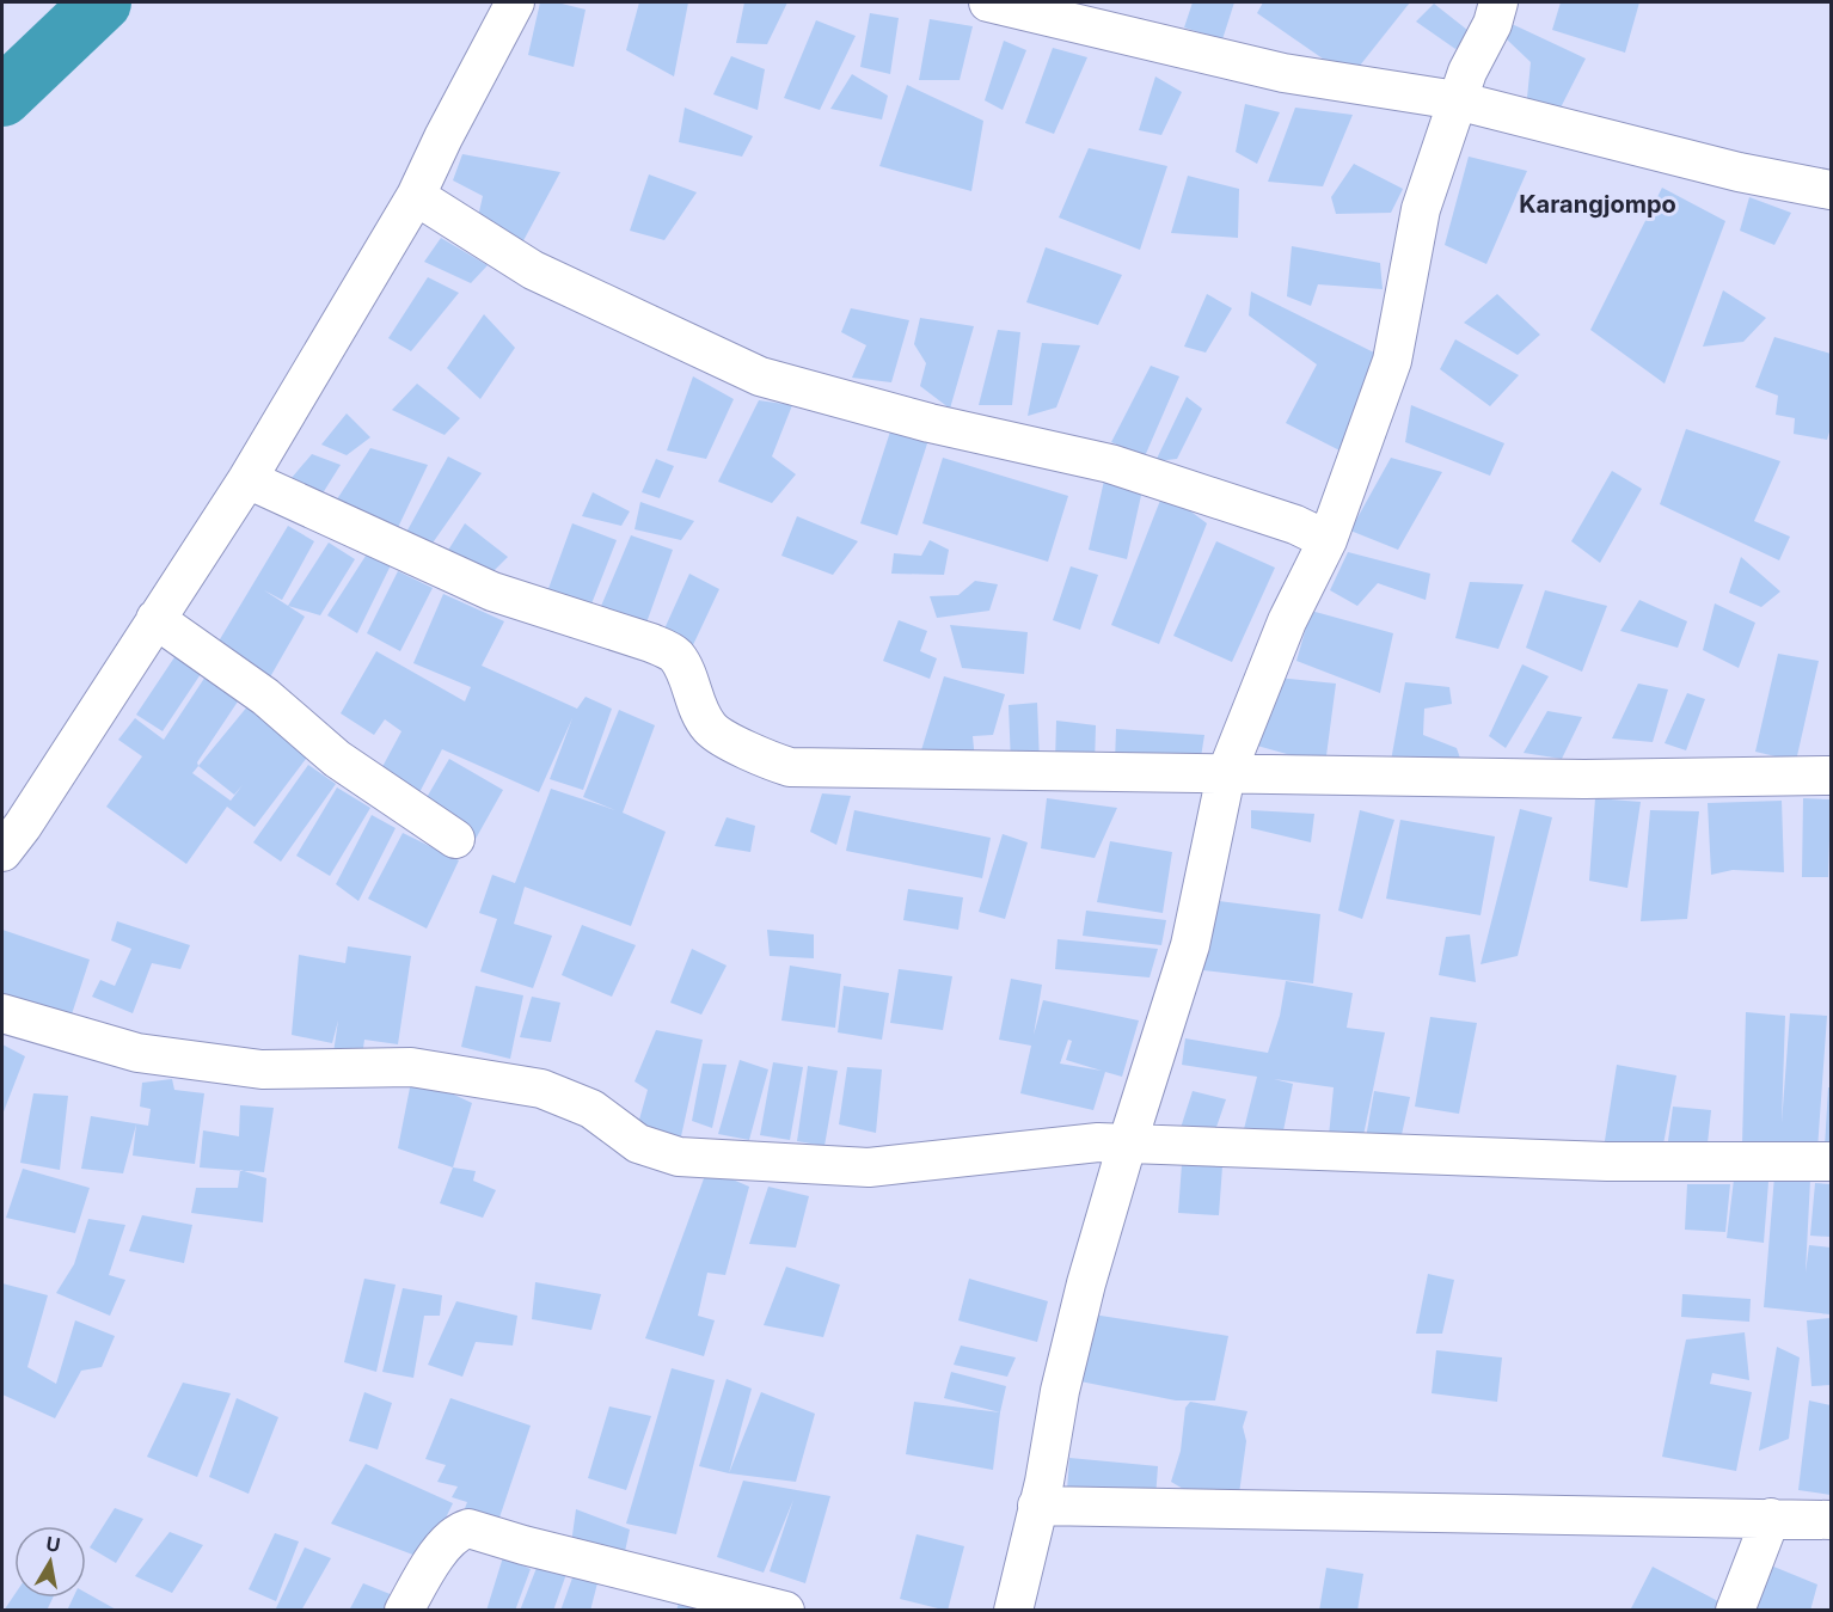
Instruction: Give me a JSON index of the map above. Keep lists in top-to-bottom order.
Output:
{
  "districts": ["Karangjompo"],
  "north": "top"
}
